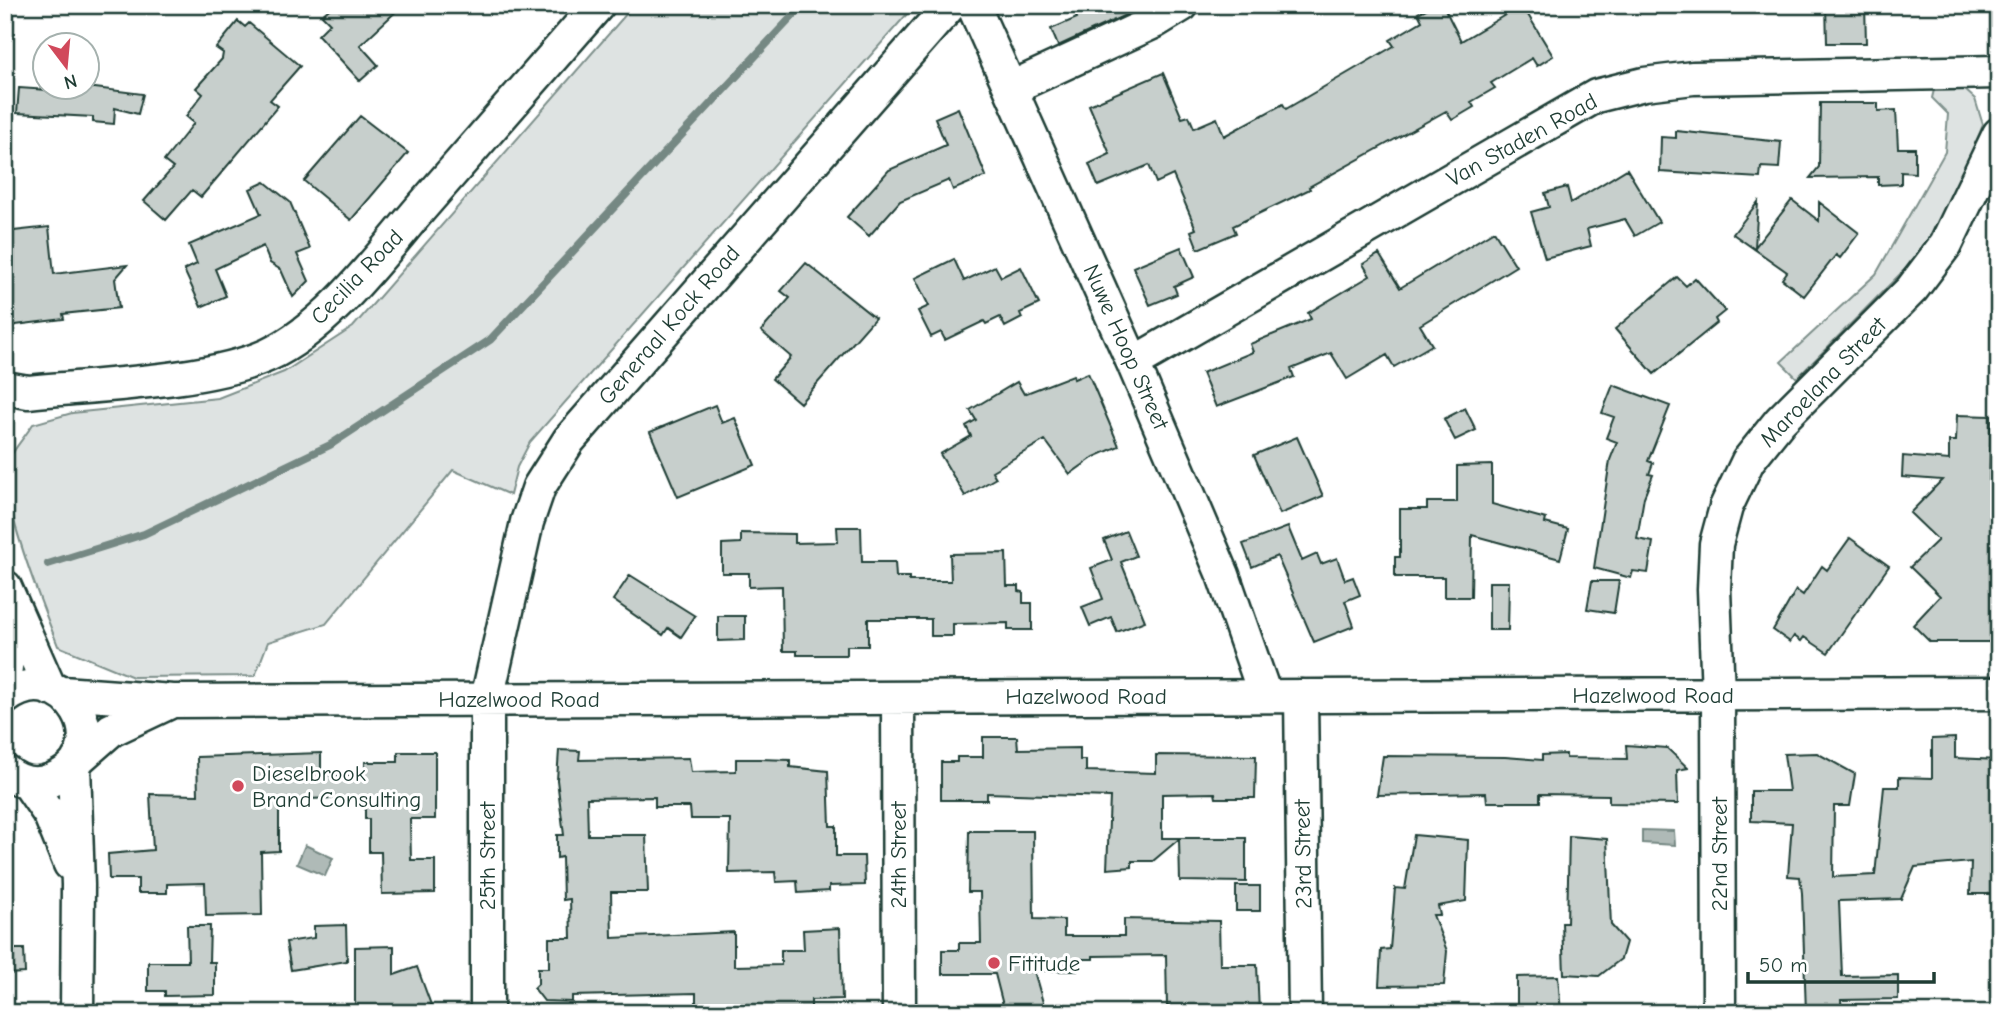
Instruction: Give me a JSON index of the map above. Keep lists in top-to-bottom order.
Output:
{
  "streets": {
    "street": [
      "Van Staden Road",
      "Cecilia Road",
      "Generaal Kock Road",
      "Nuwe Hoop Street",
      "Maroelana Street",
      "Hazelwood Road",
      "23rd Street",
      "22nd Street",
      "24th Street",
      "25th Street"
    ]
  },
  "crossings": [
    ["Van Staden Road", "Nuwe Hoop Street"],
    ["Generaal Kock Road", "Hazelwood Road"],
    ["Generaal Kock Road", "25th Street"],
    ["Nuwe Hoop Street", "Hazelwood Road"],
    ["Maroelana Street", "Hazelwood Road"],
    ["Maroelana Street", "22nd Street"],
    ["Hazelwood Road", "23rd Street"],
    ["Hazelwood Road", "22nd Street"],
    ["Hazelwood Road", "24th Street"],
    ["Hazelwood Road", "25th Street"]
  ],
  "places": ["Dieselbrook Brand Consulting", "Fititude"],
  "scale_bar": "50 m",
  "north": "bottom"
}
